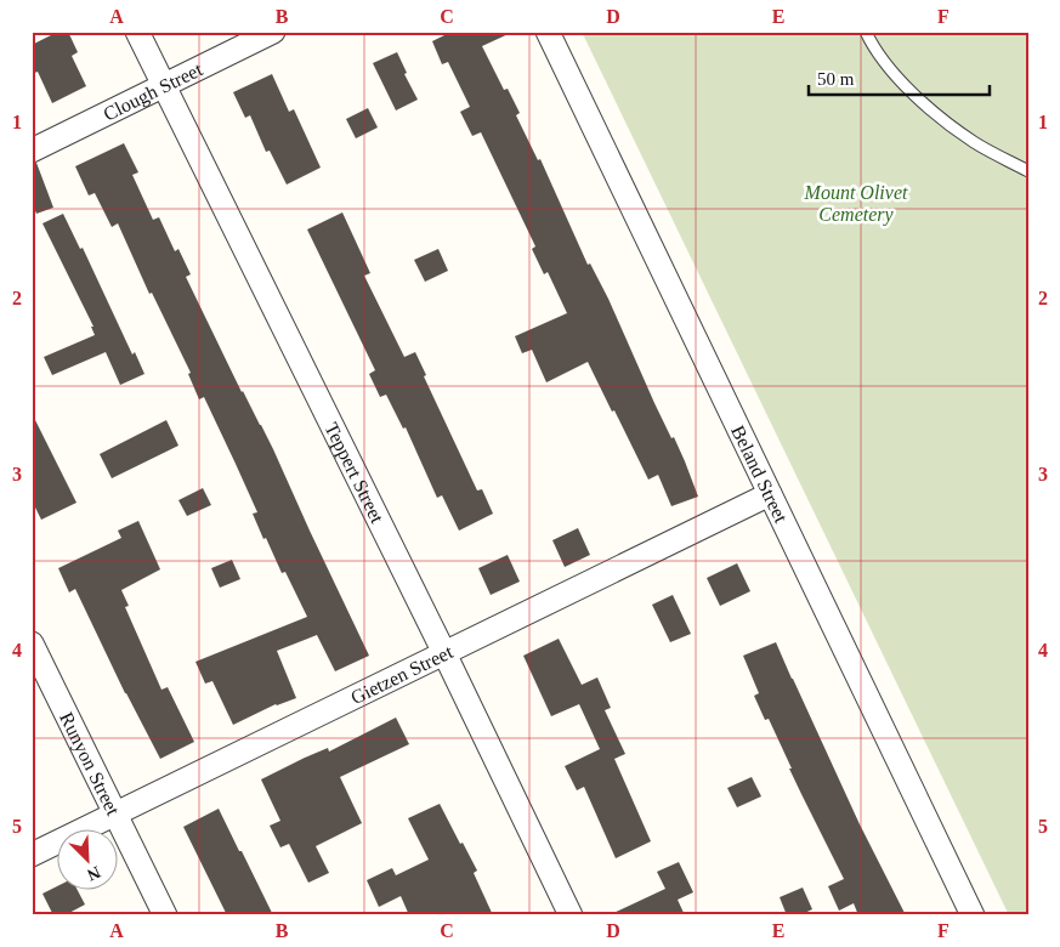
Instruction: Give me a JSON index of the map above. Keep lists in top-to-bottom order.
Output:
{
  "streets": {
    "street": [
      "Clough Street",
      "Teppert Street",
      "Beland Street",
      "Gietzen Street",
      "Runyon Street"
    ]
  },
  "crossings": [
    ["Clough Street", "Teppert Street"],
    ["Teppert Street", "Gietzen Street"],
    ["Beland Street", "Gietzen Street"],
    ["Gietzen Street", "Runyon Street"]
  ],
  "parks": ["Mount Olivet Cemetery"],
  "scale_bar": "50 m",
  "north": "bottom right",
  "grid": {
    "columns": [
      "A",
      "B",
      "C",
      "D",
      "E",
      "F"
    ],
    "rows": [
      "1",
      "2",
      "3",
      "4",
      "5"
    ]
  }
}
